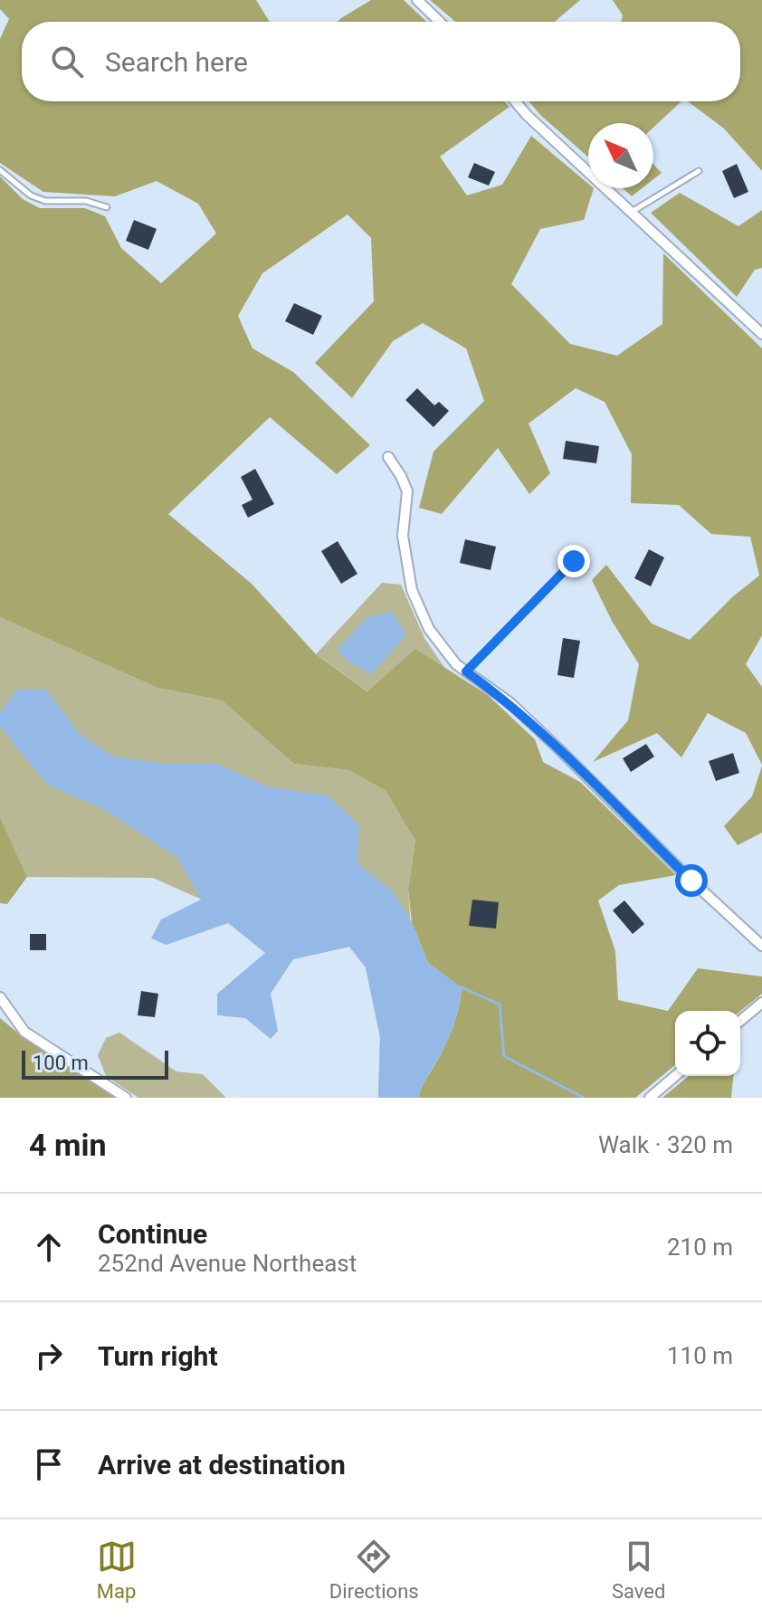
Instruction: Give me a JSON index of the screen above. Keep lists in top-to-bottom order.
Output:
{
  "scale_bar": "100 m",
  "north": "top left",
  "page": {
    "search": "Search here",
    "scale": "100 m",
    "heading": ["4 min", "Walk · 320 m"],
    "list": [
      ["Continue", "252nd Avenue Northeast", "210 m"],
      ["Turn right", "110 m"],
      "Arrive at destination"
    ],
    "nav": ["Map", "Directions", "Saved"]
  }
}
